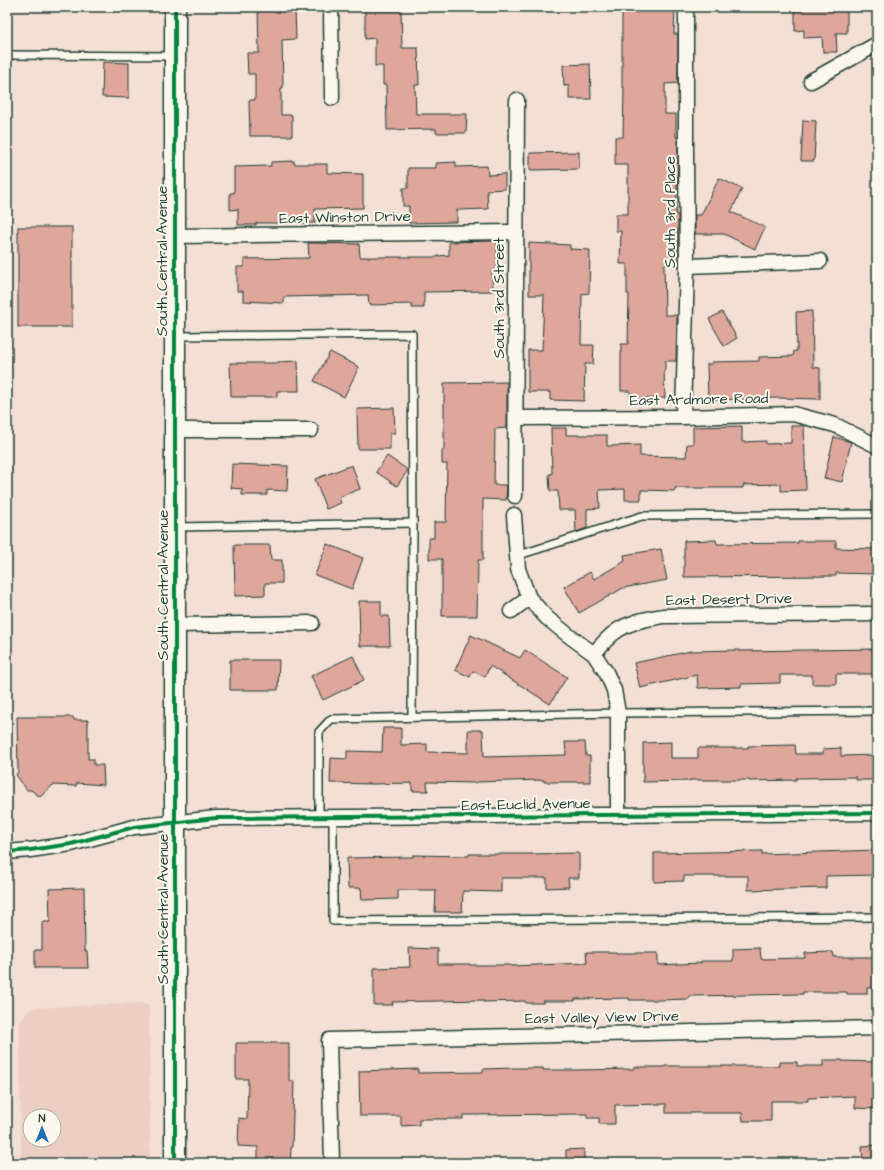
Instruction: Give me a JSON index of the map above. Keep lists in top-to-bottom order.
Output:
{
  "streets": {
    "main road": ["South Central Avenue"],
    "street": [
      "South 3rd Place",
      "East Winston Drive",
      "South 3rd Street",
      "East Ardmore Road",
      "East Desert Drive",
      "East Euclid Avenue",
      "East Valley View Drive"
    ]
  },
  "crossings": [
    ["South 3rd Place", "East Ardmore Road"],
    ["East Winston Drive", "South Central Avenue"],
    ["East Winston Drive", "South 3rd Street"],
    ["South Central Avenue", "East Euclid Avenue"],
    ["South 3rd Street", "East Ardmore Road"]
  ],
  "north": "top"
}
